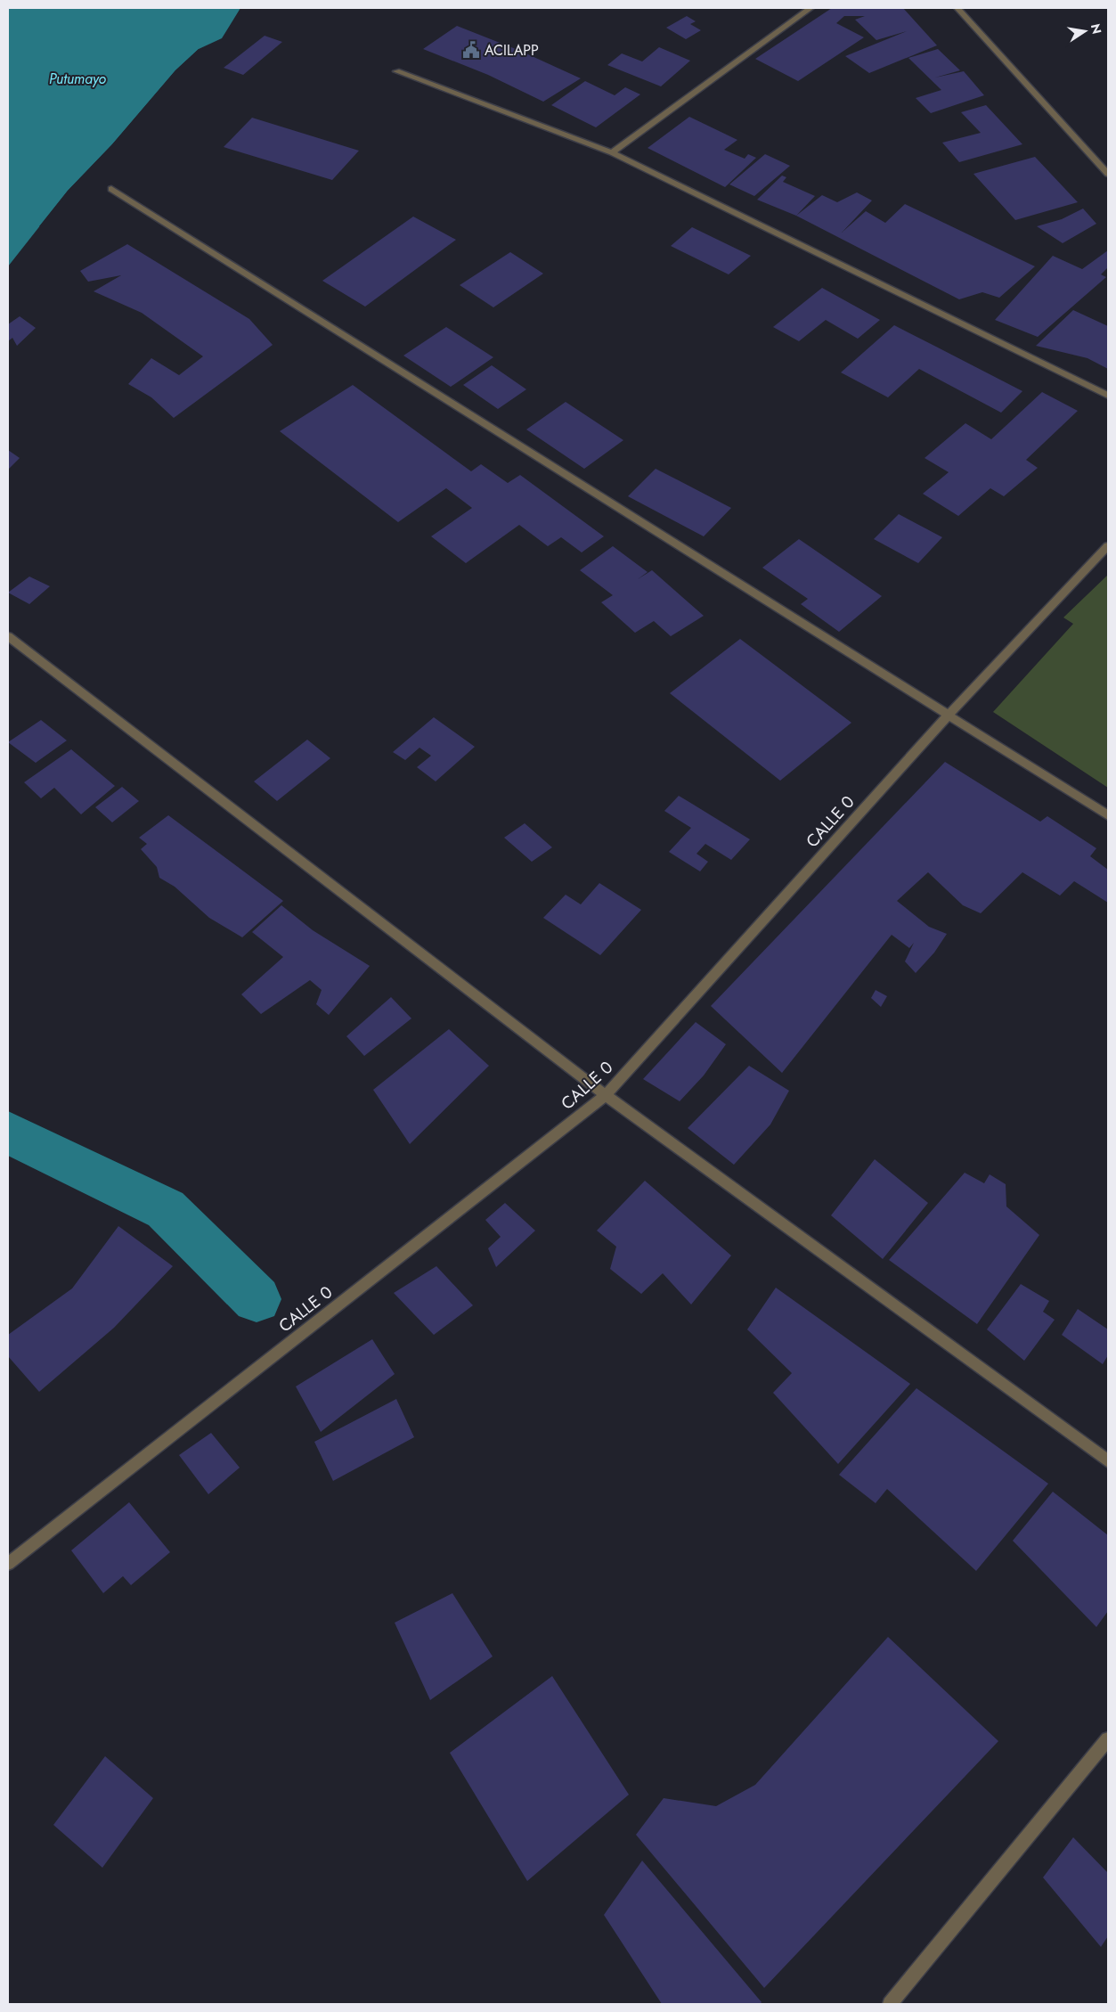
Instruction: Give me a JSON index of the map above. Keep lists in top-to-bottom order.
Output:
{
  "streets": {
    "street": ["CALLE 0"]
  },
  "water": ["Putumayo"],
  "places": {
    "public building": ["ACILAPP"]
  },
  "north": "right"
}
